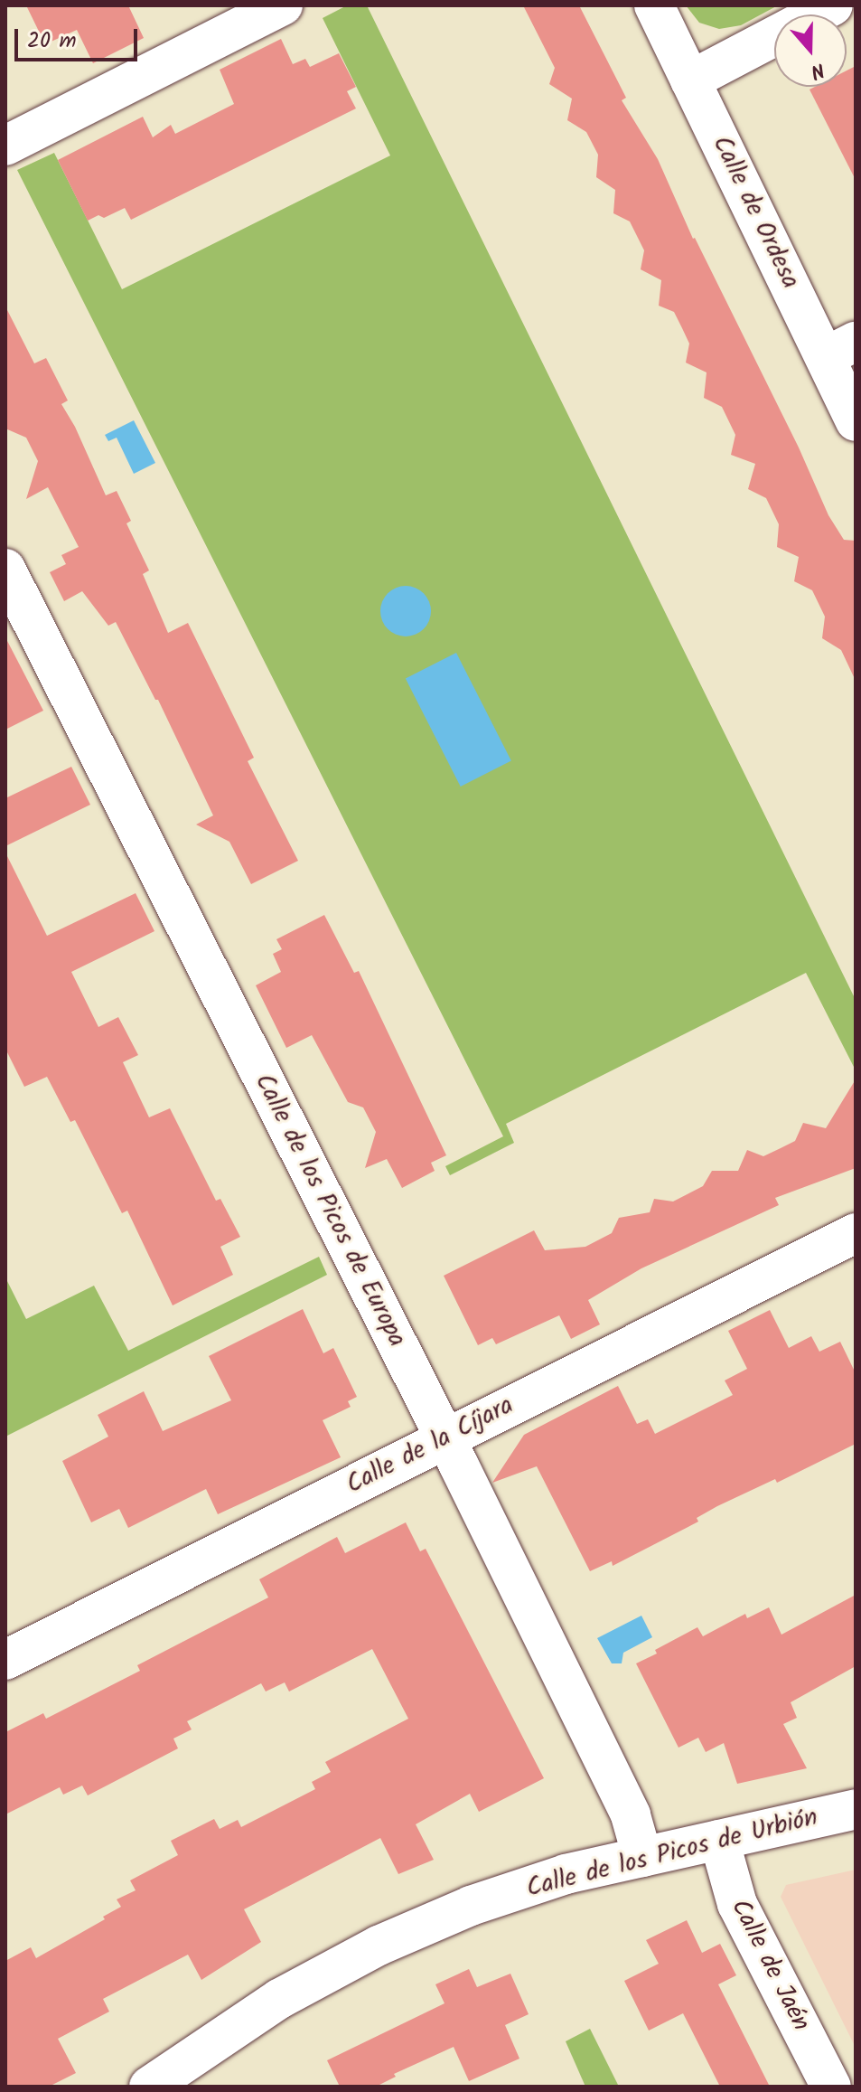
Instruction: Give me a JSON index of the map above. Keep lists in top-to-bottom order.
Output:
{
  "streets": {
    "street": [
      "Calle de Ordesa",
      "Calle de los Picos de Europa",
      "Calle de la Cíjara",
      "Calle de los Picos de Urbión",
      "Calle de Jaén"
    ]
  },
  "crossings": [
    ["Calle de los Picos de Europa", "Calle de la Cíjara"],
    ["Calle de los Picos de Europa", "Calle de los Picos de Urbión"],
    ["Calle de los Picos de Urbión", "Calle de Jaén"]
  ],
  "scale_bar": "20 m",
  "north": "bottom"
}
